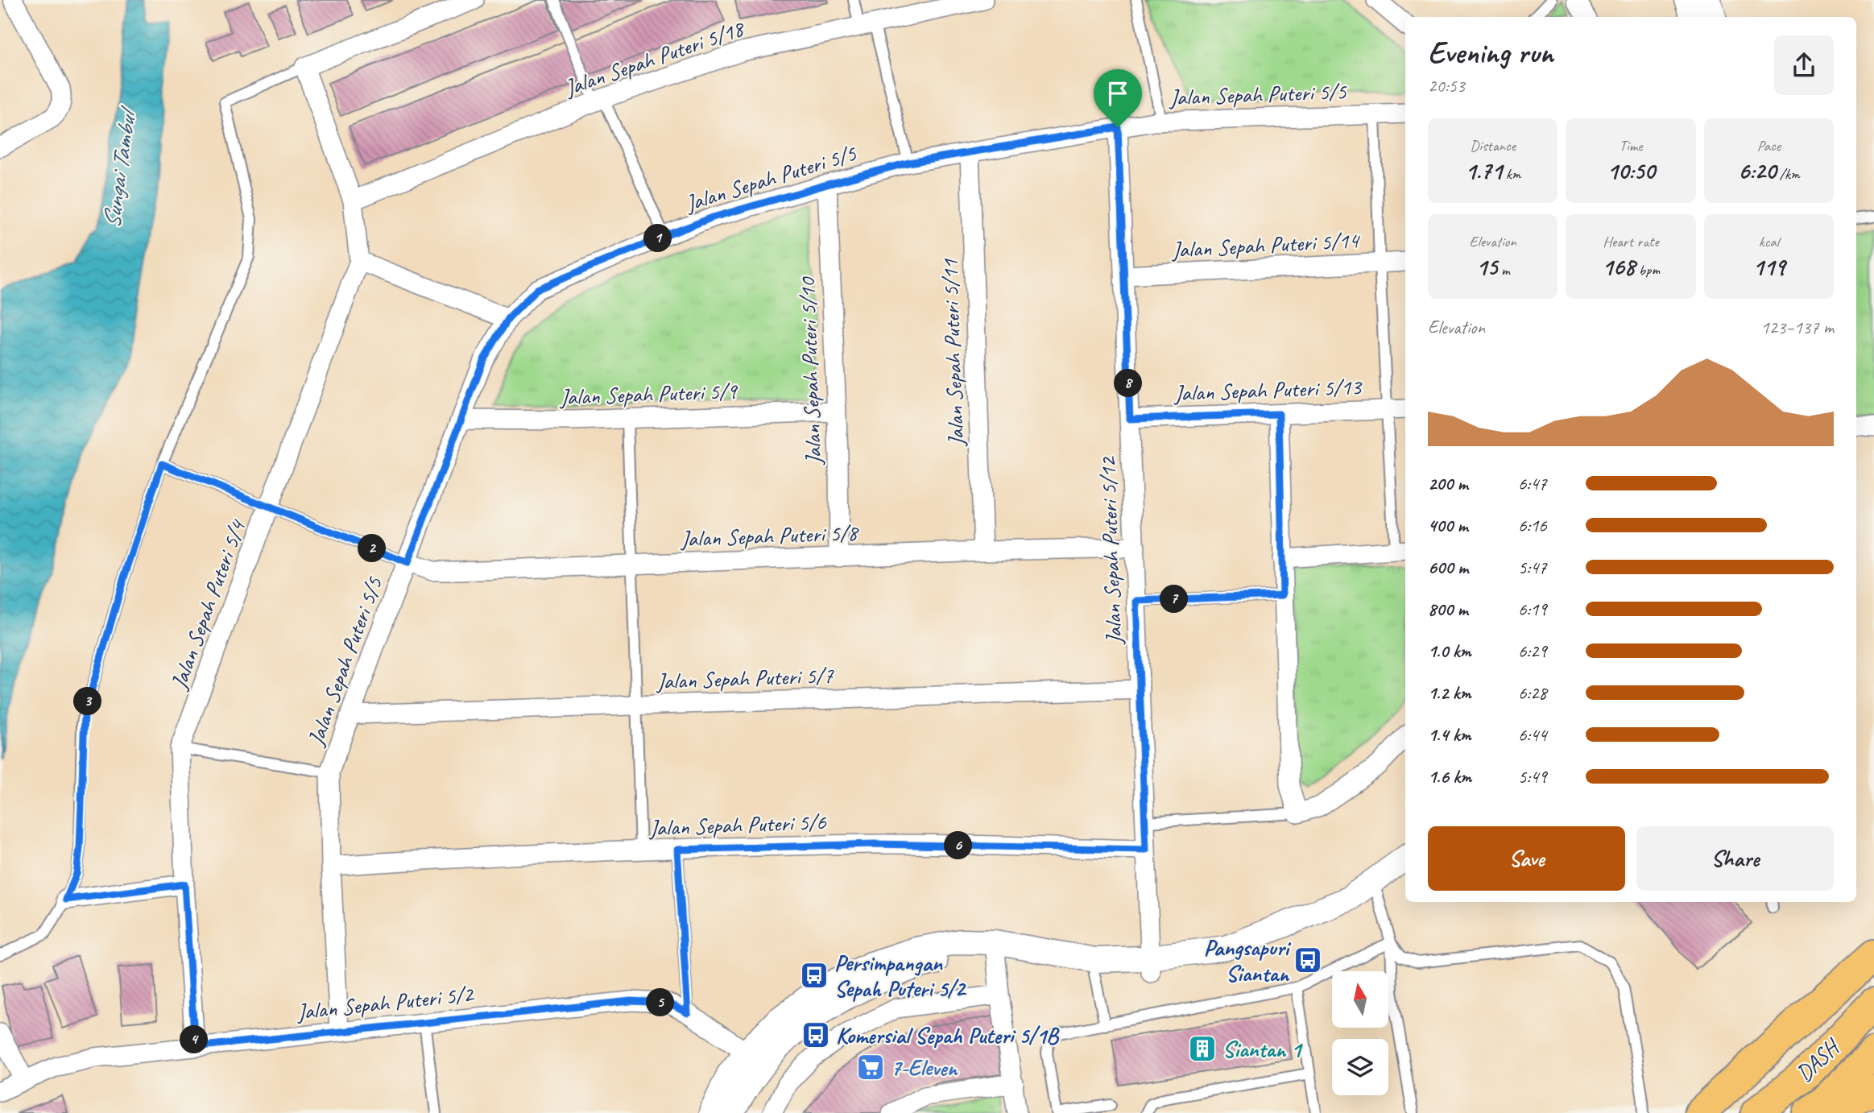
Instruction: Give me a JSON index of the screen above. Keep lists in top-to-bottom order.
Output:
{
  "streets": {
    "highway": ["DASH"],
    "street": [
      "Jalan Sepah Puteri 5/18",
      "Jalan Sepah Puteri 5/5",
      "Jalan Sepah Puteri 5/14",
      "Jalan Sepah Puteri 5/11",
      "Jalan Sepah Puteri 5/10",
      "Jalan Sepah Puteri 5/13",
      "Jalan Sepah Puteri 5/9",
      "Jalan Sepah Puteri 5/8",
      "Jalan Sepah Puteri 5/12",
      "Jalan Sepah Puteri 5/4",
      "Jalan Sepah Puteri 5/7",
      "Jalan Sepah Puteri 5/6",
      "Jalan Sepah Puteri 5/2"
    ]
  },
  "crossings": [
    ["Jalan Sepah Puteri 5/18", "Jalan Sepah Puteri 5/4"],
    ["Jalan Sepah Puteri 5/5", "Jalan Sepah Puteri 5/11"],
    ["Jalan Sepah Puteri 5/5", "Jalan Sepah Puteri 5/10"],
    ["Jalan Sepah Puteri 5/5", "Jalan Sepah Puteri 5/9"],
    ["Jalan Sepah Puteri 5/5", "Jalan Sepah Puteri 5/8"],
    ["Jalan Sepah Puteri 5/5", "Jalan Sepah Puteri 5/12"],
    ["Jalan Sepah Puteri 5/5", "Jalan Sepah Puteri 5/7"],
    ["Jalan Sepah Puteri 5/5", "Jalan Sepah Puteri 5/6"],
    ["Jalan Sepah Puteri 5/5", "Jalan Sepah Puteri 5/2"],
    ["Jalan Sepah Puteri 5/14", "Jalan Sepah Puteri 5/12"],
    ["Jalan Sepah Puteri 5/11", "Jalan Sepah Puteri 5/8"],
    ["Jalan Sepah Puteri 5/10", "Jalan Sepah Puteri 5/9"],
    ["Jalan Sepah Puteri 5/10", "Jalan Sepah Puteri 5/8"],
    ["Jalan Sepah Puteri 5/13", "Jalan Sepah Puteri 5/12"],
    ["Jalan Sepah Puteri 5/8", "Jalan Sepah Puteri 5/12"],
    ["Jalan Sepah Puteri 5/12", "Jalan Sepah Puteri 5/7"],
    ["Jalan Sepah Puteri 5/12", "Jalan Sepah Puteri 5/6"],
    ["Jalan Sepah Puteri 5/4", "Jalan Sepah Puteri 5/2"]
  ],
  "water": ["Sungai Tambul"],
  "places": {
    "bus stop": ["Pangsapuri Siantan", "Persimpangan Sepah Puteri 5/2", "Komersial Sepah Puteri 5/1B"],
    "building": ["Siantan 1"],
    "supermarket": ["7-Eleven"]
  },
  "north": "top",
  "page": {
    "heading": ["Evening run", "20:53"],
    "stats": [
      ["Distance", "1.71 km"],
      ["Time", "10:50"],
      ["Pace", "6:20 /km"],
      ["Elevation", "15 m"],
      ["Heart rate", "168 bpm"],
      ["kcal", "119"]
    ],
    "pins": [
      "1",
      "8",
      "2",
      "7",
      "3",
      "6",
      "5",
      "4"
    ],
    "chart": ["Elevation", "123–137 m"],
    "list": [
      {
        "name": "200 m",
        "note": "6:47"
      },
      {
        "name": "400 m",
        "note": "6:16"
      },
      {
        "name": "600 m",
        "note": "5:47"
      },
      {
        "name": "800 m",
        "note": "6:19"
      },
      {
        "name": "1.0 km",
        "note": "6:29"
      },
      {
        "name": "1.2 km",
        "note": "6:28"
      },
      {
        "name": "1.4 km",
        "note": "6:44"
      },
      {
        "name": "1.6 km",
        "note": "5:49"
      }
    ],
    "buttons": ["Save", "Share"]
  }
}
